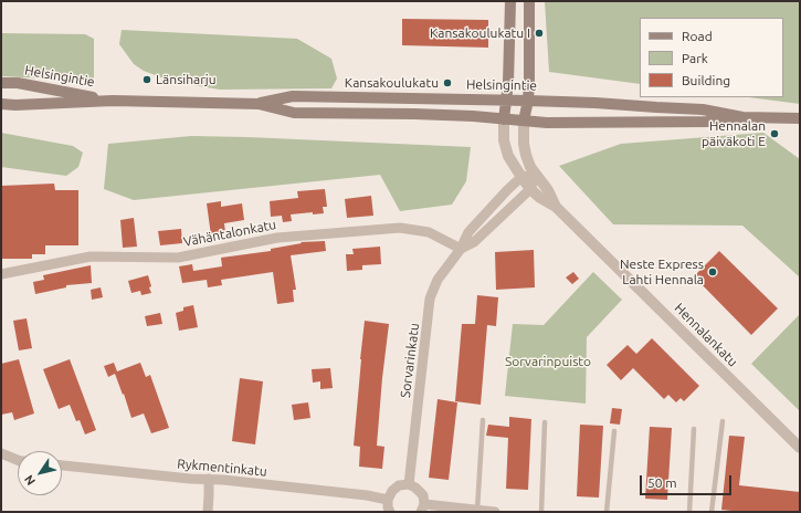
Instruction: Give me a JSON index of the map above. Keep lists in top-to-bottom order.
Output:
{
  "streets": {
    "main road": ["Helsingintie", "Hennalankatu"],
    "street": ["Vähäntalonkatu", "Sorvarinkatu", "Rykmentinkatu"]
  },
  "crossings": [
    ["Helsingintie", "Hennalankatu"],
    ["Vähäntalonkatu", "Sorvarinkatu"],
    ["Hennalankatu", "Sorvarinkatu"]
  ],
  "parks": ["Sorvarinpuisto"],
  "places": [
    "Kansakoulukatu I",
    "Länsiharju",
    "Kansakoulukatu",
    "Hennalan päiväkoti E",
    "Neste Express Lahti Hennala"
  ],
  "legend": ["Road", "Park", "Building"],
  "scale_bar": "50 m",
  "north": "bottom left"
}
